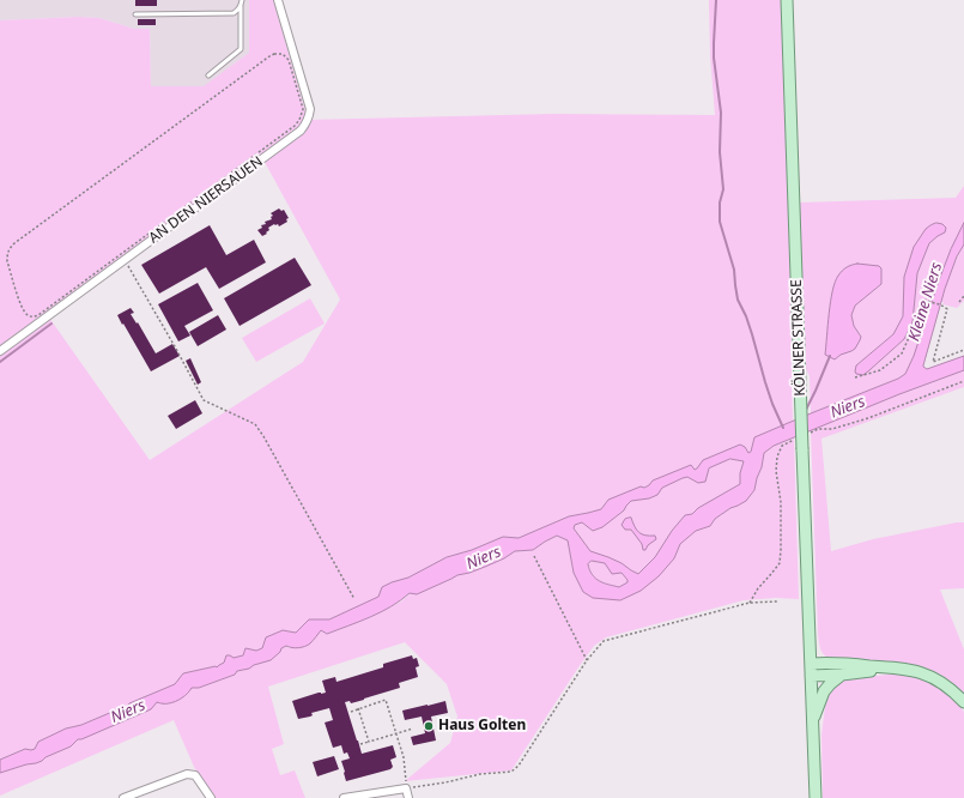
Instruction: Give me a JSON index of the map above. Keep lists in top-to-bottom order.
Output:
{
  "streets": {
    "main road": ["KÖLNER STRASSE"],
    "street": ["AN DEN NIERSAUEN"]
  },
  "water": ["Kleine Niers", "Niers"],
  "places": ["Haus Golten"]
}
